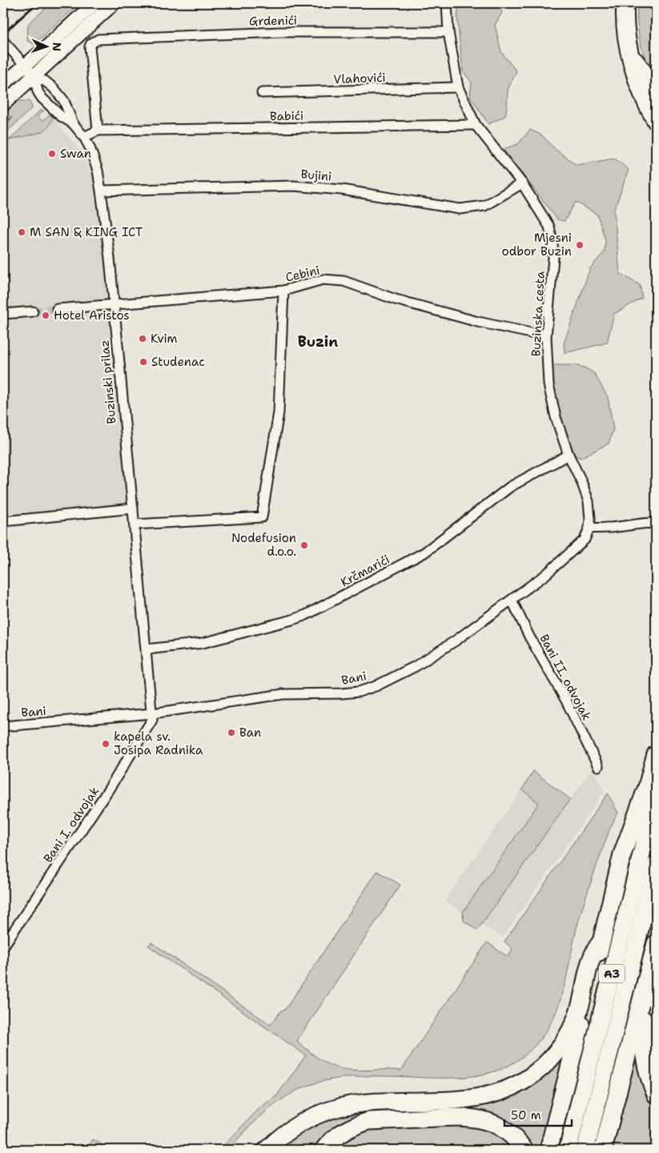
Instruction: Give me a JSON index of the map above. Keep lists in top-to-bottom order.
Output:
{
  "streets": {
    "highway": ["A3"],
    "street": [
      "Grdenići",
      "Vlahovići",
      "Babići",
      "Bujini",
      "Cebini",
      "Buzinska cesta",
      "Buzinski prilaz",
      "Krčmarići",
      "Bani II. odvojak",
      "Bani",
      "Bani I. odvojak"
    ]
  },
  "crossings": [
    ["Grdenići", "Babići"],
    ["Grdenići", "Buzinska cesta"],
    ["Vlahovići", "Buzinska cesta"],
    ["Babići", "Buzinska cesta"],
    ["Bujini", "Buzinska cesta"],
    ["Bujini", "Buzinski prilaz"],
    ["Cebini", "Buzinska cesta"],
    ["Cebini", "Buzinski prilaz"],
    ["Buzinska cesta", "Krčmarići"],
    ["Buzinska cesta", "Bani"],
    ["Buzinski prilaz", "Krčmarići"],
    ["Buzinski prilaz", "Bani"],
    ["Buzinski prilaz", "Bani I. odvojak"],
    ["Bani II. odvojak", "Bani"],
    ["Bani", "Bani I. odvojak"]
  ],
  "districts": ["Buzin"],
  "places": [
    "Swan",
    "M SAN & KING ICT",
    "Mjesni odbor Buzin",
    "Hotel Aristos",
    "Kvim",
    "Studenac",
    "Nodefusion d.o.o.",
    "Ban",
    "kapela sv. Josipa Radnika"
  ],
  "scale_bar": "50 m",
  "north": "right"
}
